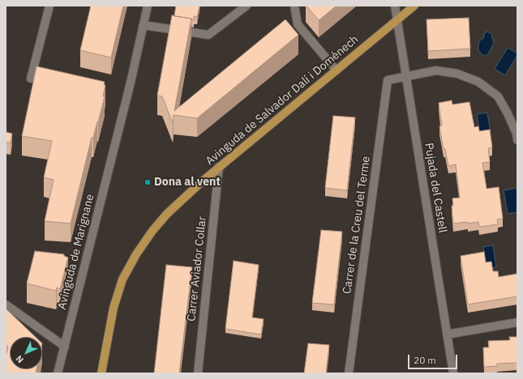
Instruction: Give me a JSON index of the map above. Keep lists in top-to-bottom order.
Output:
{
  "streets": {
    "main road": ["Avinguda de Salvador Dalí i Domènech"],
    "street": [
      "Pujada del Castell",
      "Carrer de la Creu del Terme",
      "Avinguda de Marignane",
      "Carrer Aviador Collar"
    ]
  },
  "crossings": [
    ["Avinguda de Salvador Dalí i Domènech", "Pujada del Castell"],
    ["Avinguda de Salvador Dalí i Domènech", "Carrer Aviador Collar"],
    ["Pujada del Castell", "Carrer de la Creu del Terme"]
  ],
  "places": ["Dona al vent"],
  "scale_bar": "20 m",
  "north": "bottom left"
}
